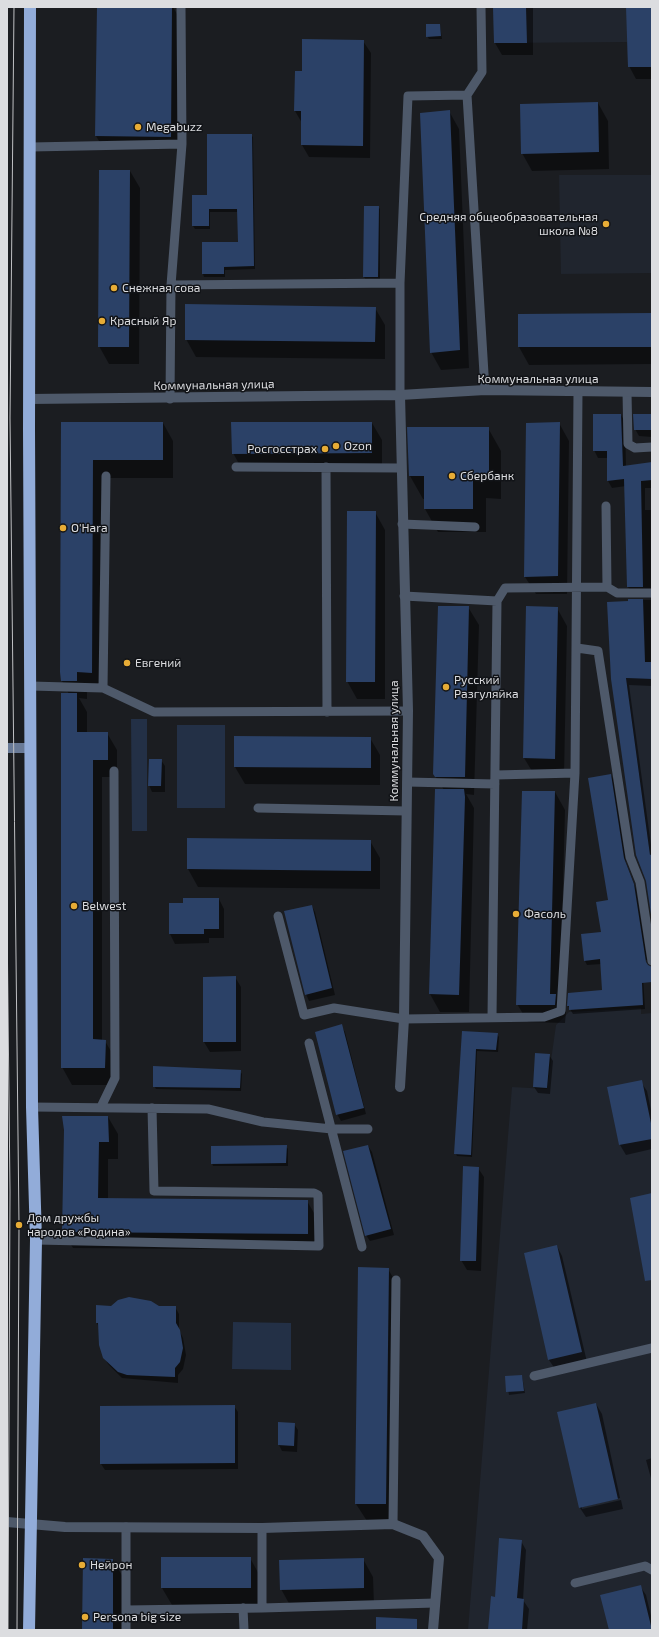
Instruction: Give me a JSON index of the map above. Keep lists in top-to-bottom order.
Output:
{
  "streets": {
    "street": ["Коммунальная улица"]
  },
  "places": [
    "Megabuzz",
    "Средняя общеобразовательная школа №8",
    "Снежная сова",
    "Красный Яр",
    "Ozon",
    "Росгосстрах",
    "Сбербанк",
    "O'Hara",
    "Евгений",
    "Русский Разгуляйка",
    "Belwest",
    "Фасоль",
    "Дом дружбы народов «Родина»",
    "Нейрон",
    "Persona big size"
  ]
}
